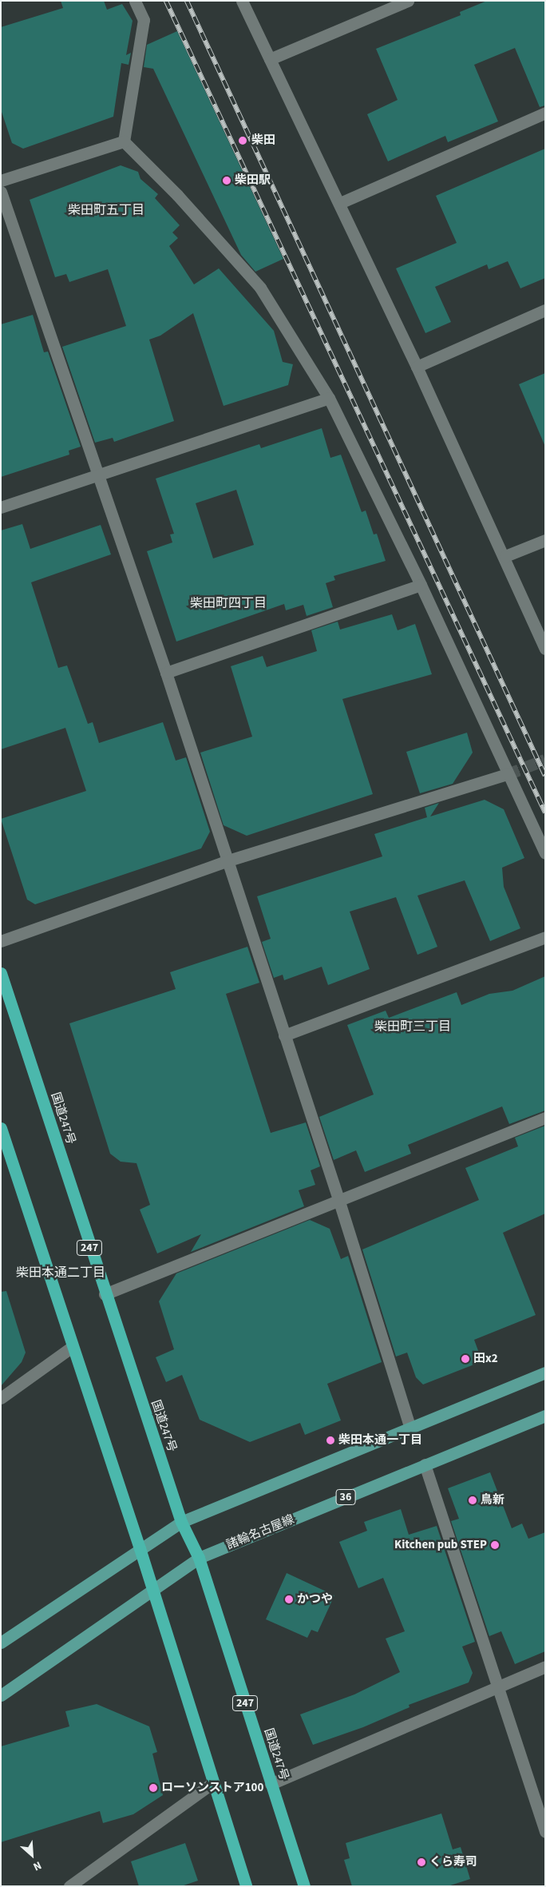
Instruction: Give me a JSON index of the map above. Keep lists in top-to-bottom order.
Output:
{
  "streets": {
    "highway": ["国道247号", "247"],
    "main road": ["36", "諸輪名古屋線"]
  },
  "crossings": [
    ["国道247号", "諸輪名古屋線"]
  ],
  "districts": [
    "柴田町五丁目",
    "柴田町四丁目",
    "柴田町三丁目",
    "柴田本通二丁目"
  ],
  "places": [
    "柴田",
    "柴田駅",
    "田x2",
    "柴田本通一丁目",
    "鳥新",
    "Kitchen pub STEP",
    "かつや",
    "ローソンストア100",
    "くら寿司"
  ],
  "north": "bottom right"
}
